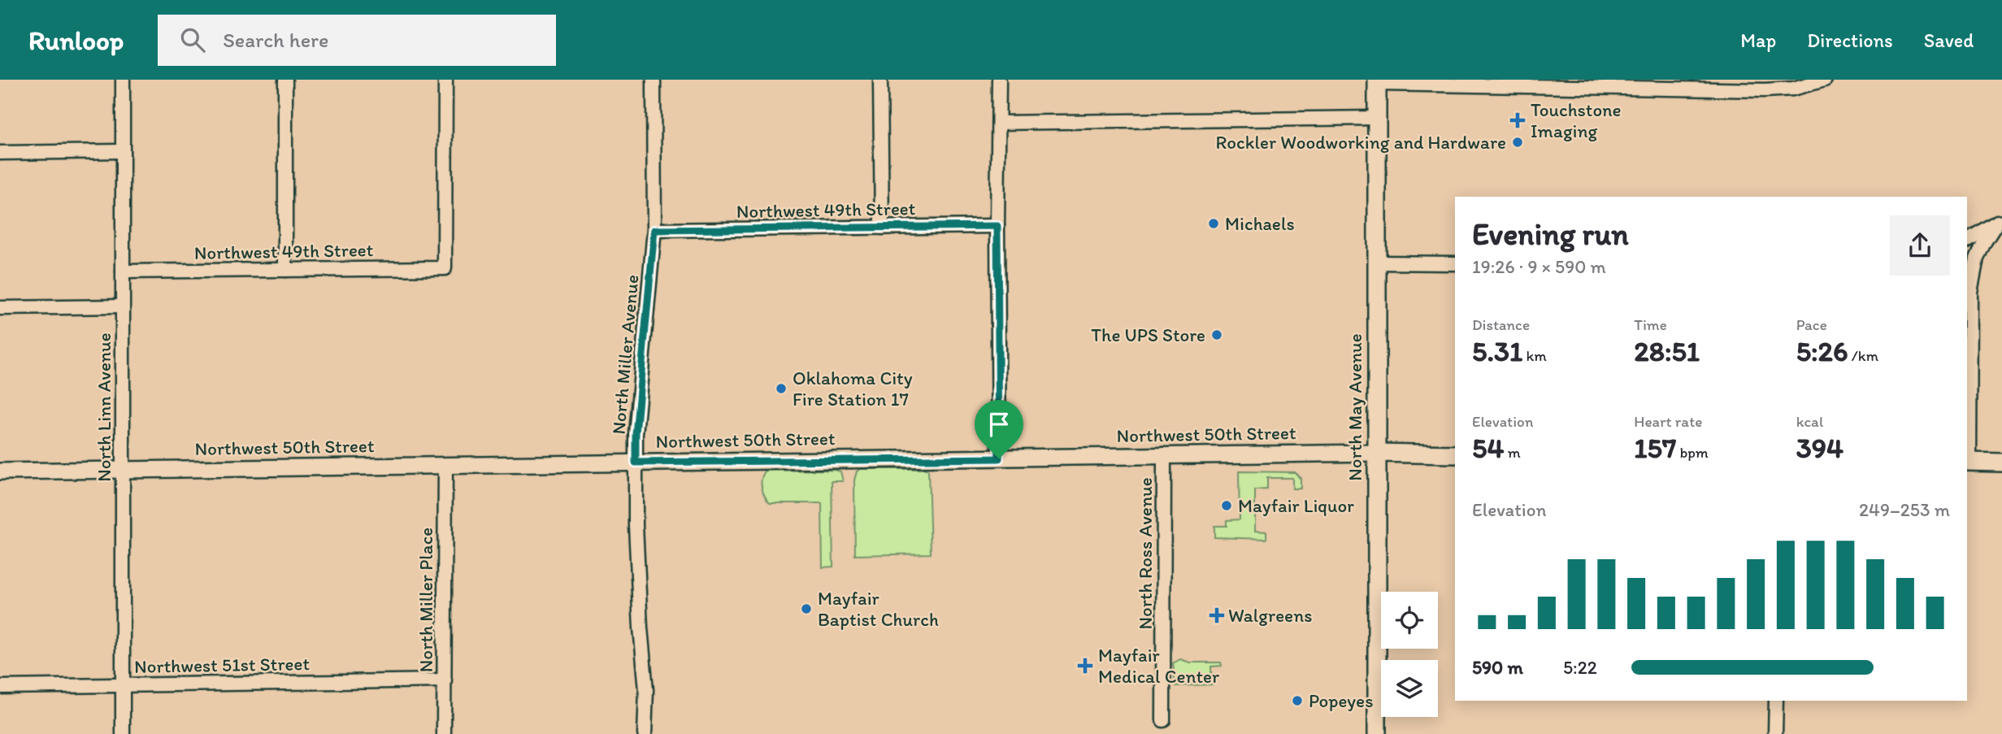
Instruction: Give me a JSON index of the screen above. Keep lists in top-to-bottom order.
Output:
{
  "streets": {
    "main road": ["North May Avenue", "Northwest 50th Street"],
    "street": [
      "Northwest 49th Street",
      "North Miller Avenue",
      "North Linn Avenue",
      "North Ross Avenue",
      "North Miller Place",
      "Northwest 51st Street"
    ]
  },
  "crossings": [
    ["Northwest 49th Street", "North Miller Avenue"],
    ["Northwest 49th Street", "North Linn Avenue"],
    ["North Miller Avenue", "Northwest 50th Street"],
    ["North Linn Avenue", "Northwest 50th Street"],
    ["North Linn Avenue", "Northwest 51st Street"],
    ["North May Avenue", "Northwest 50th Street"],
    ["Northwest 50th Street", "North Ross Avenue"],
    ["Northwest 50th Street", "North Miller Place"],
    ["North Miller Place", "Northwest 51st Street"]
  ],
  "places": {
    "health": ["Touchstone Imaging", "Walgreens", "Mayfair Medical Center"],
    "other": [
      "Rockler Woodworking and Hardware",
      "Michaels",
      "The UPS Store",
      "Oklahoma City Fire Station 17",
      "Mayfair Liquor",
      "Mayfair Baptist Church",
      "Popeyes"
    ]
  },
  "page": {
    "header": "Runloop",
    "search": "Search here",
    "nav": ["Map", "Directions", "Saved"],
    "heading": ["Evening run", "19:26 · 9 × 590 m"],
    "stats": [
      ["Distance", "5.31 km"],
      ["Time", "28:51"],
      ["Pace", "5:26 /km"],
      ["Elevation", "54 m"],
      ["Heart rate", "157 bpm"],
      ["kcal", "394"]
    ],
    "chart": ["Elevation", "249–253 m"],
    "list": [
      {
        "name": "590 m",
        "note": "5:22"
      }
    ]
  }
}
